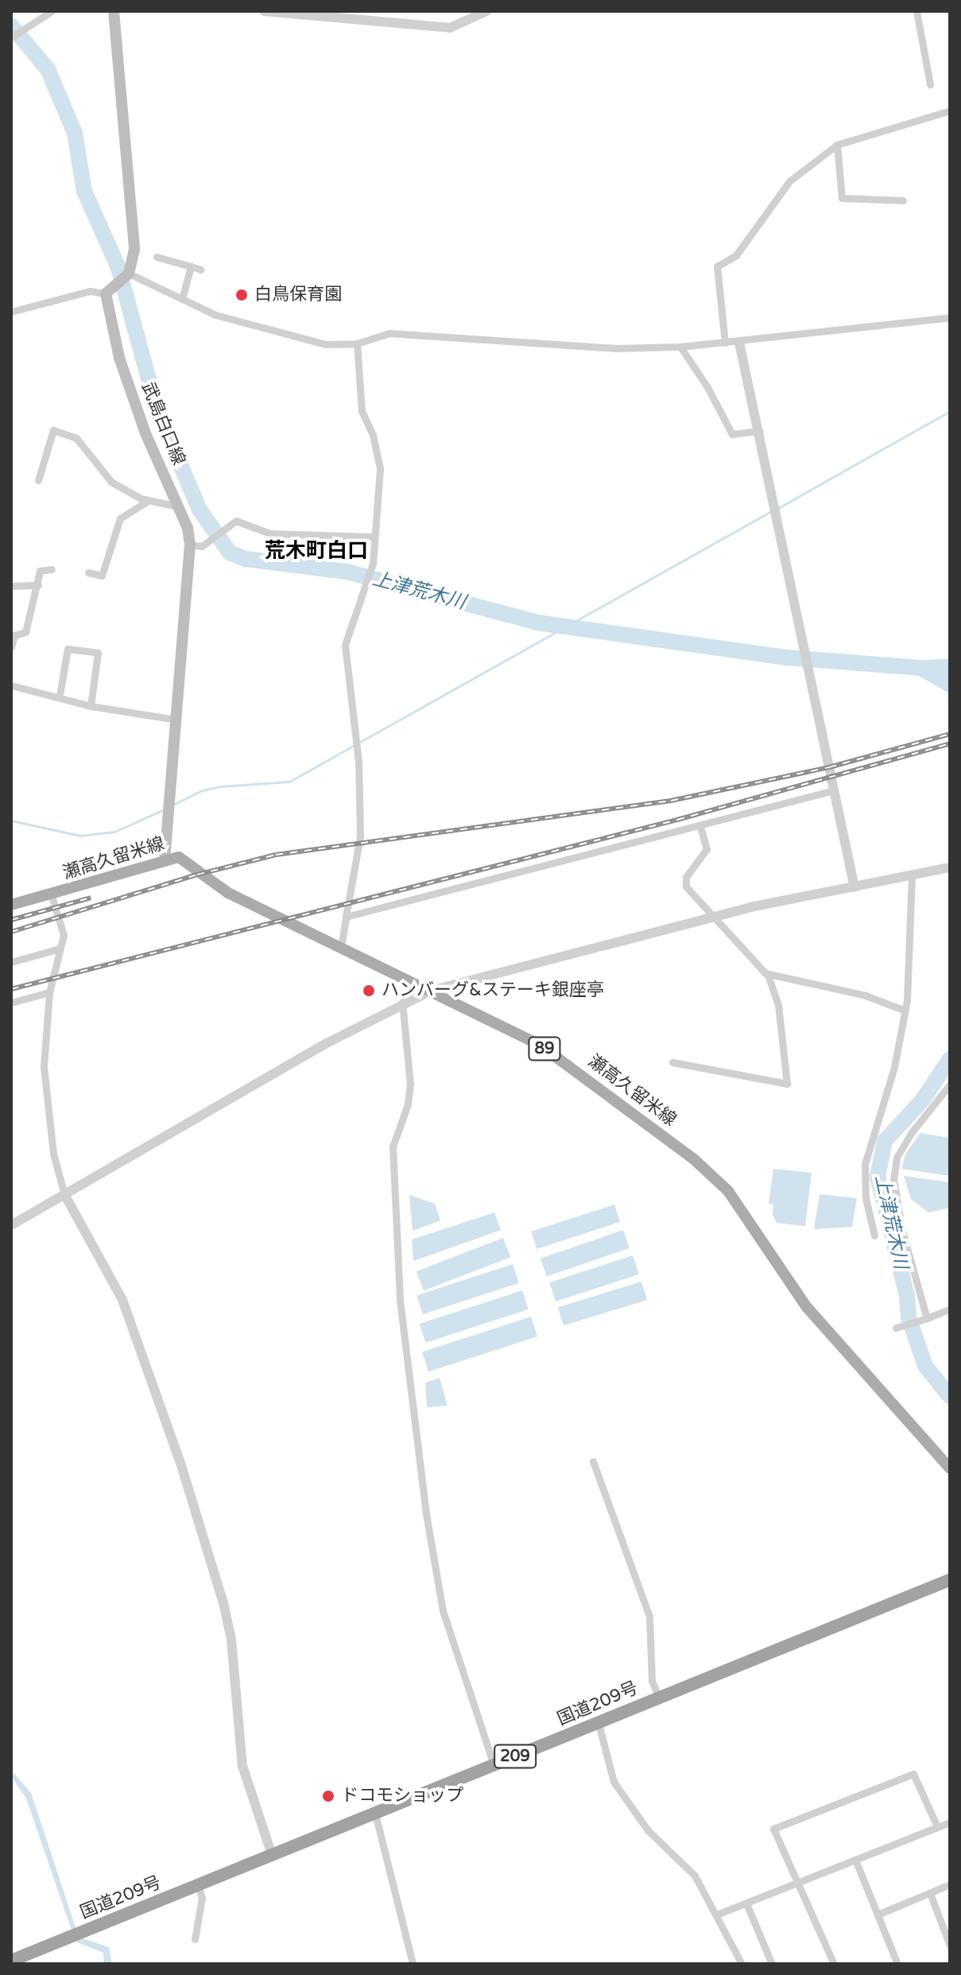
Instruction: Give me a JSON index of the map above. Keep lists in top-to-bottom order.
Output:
{
  "streets": {
    "highway": ["国道209号", "209"],
    "main road": ["武島白口線", "瀬高久留米線", "89"]
  },
  "crossings": [
    ["武島白口線", "瀬高久留米線"]
  ],
  "districts": ["荒木町白口"],
  "water": ["上津荒木川"],
  "places": ["白鳥保育園", "ハンバーグ&ステーキ銀座亭", "ドコモショップ"]
}
